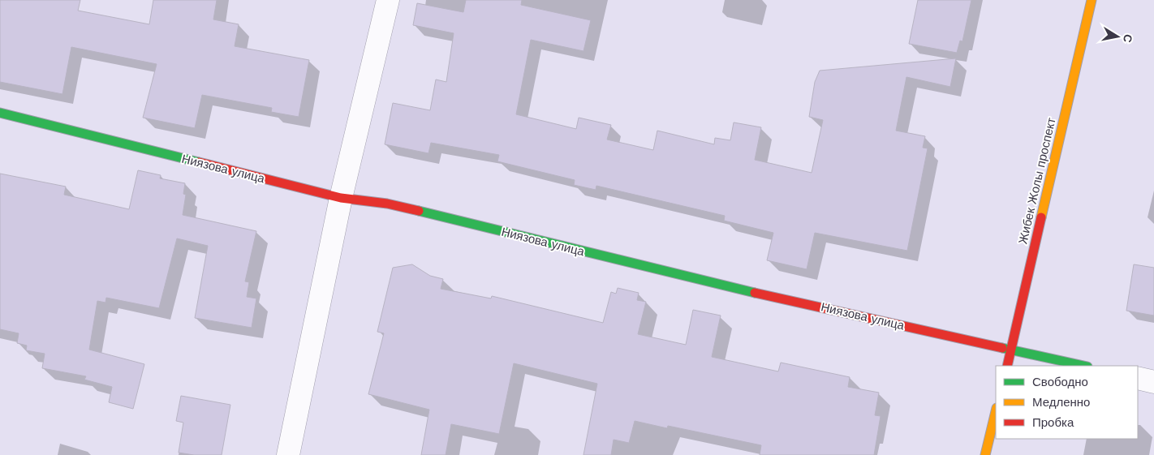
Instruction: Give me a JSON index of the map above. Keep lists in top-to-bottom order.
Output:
{
  "streets": {
    "main road": ["Ниязова улица", "Жибек Жолы проспект"]
  },
  "crossings": [
    ["Ниязова улица", "Жибек Жолы проспект"]
  ],
  "legend": ["Свободно", "Медленно", "Пробка"],
  "north": "right"
}
